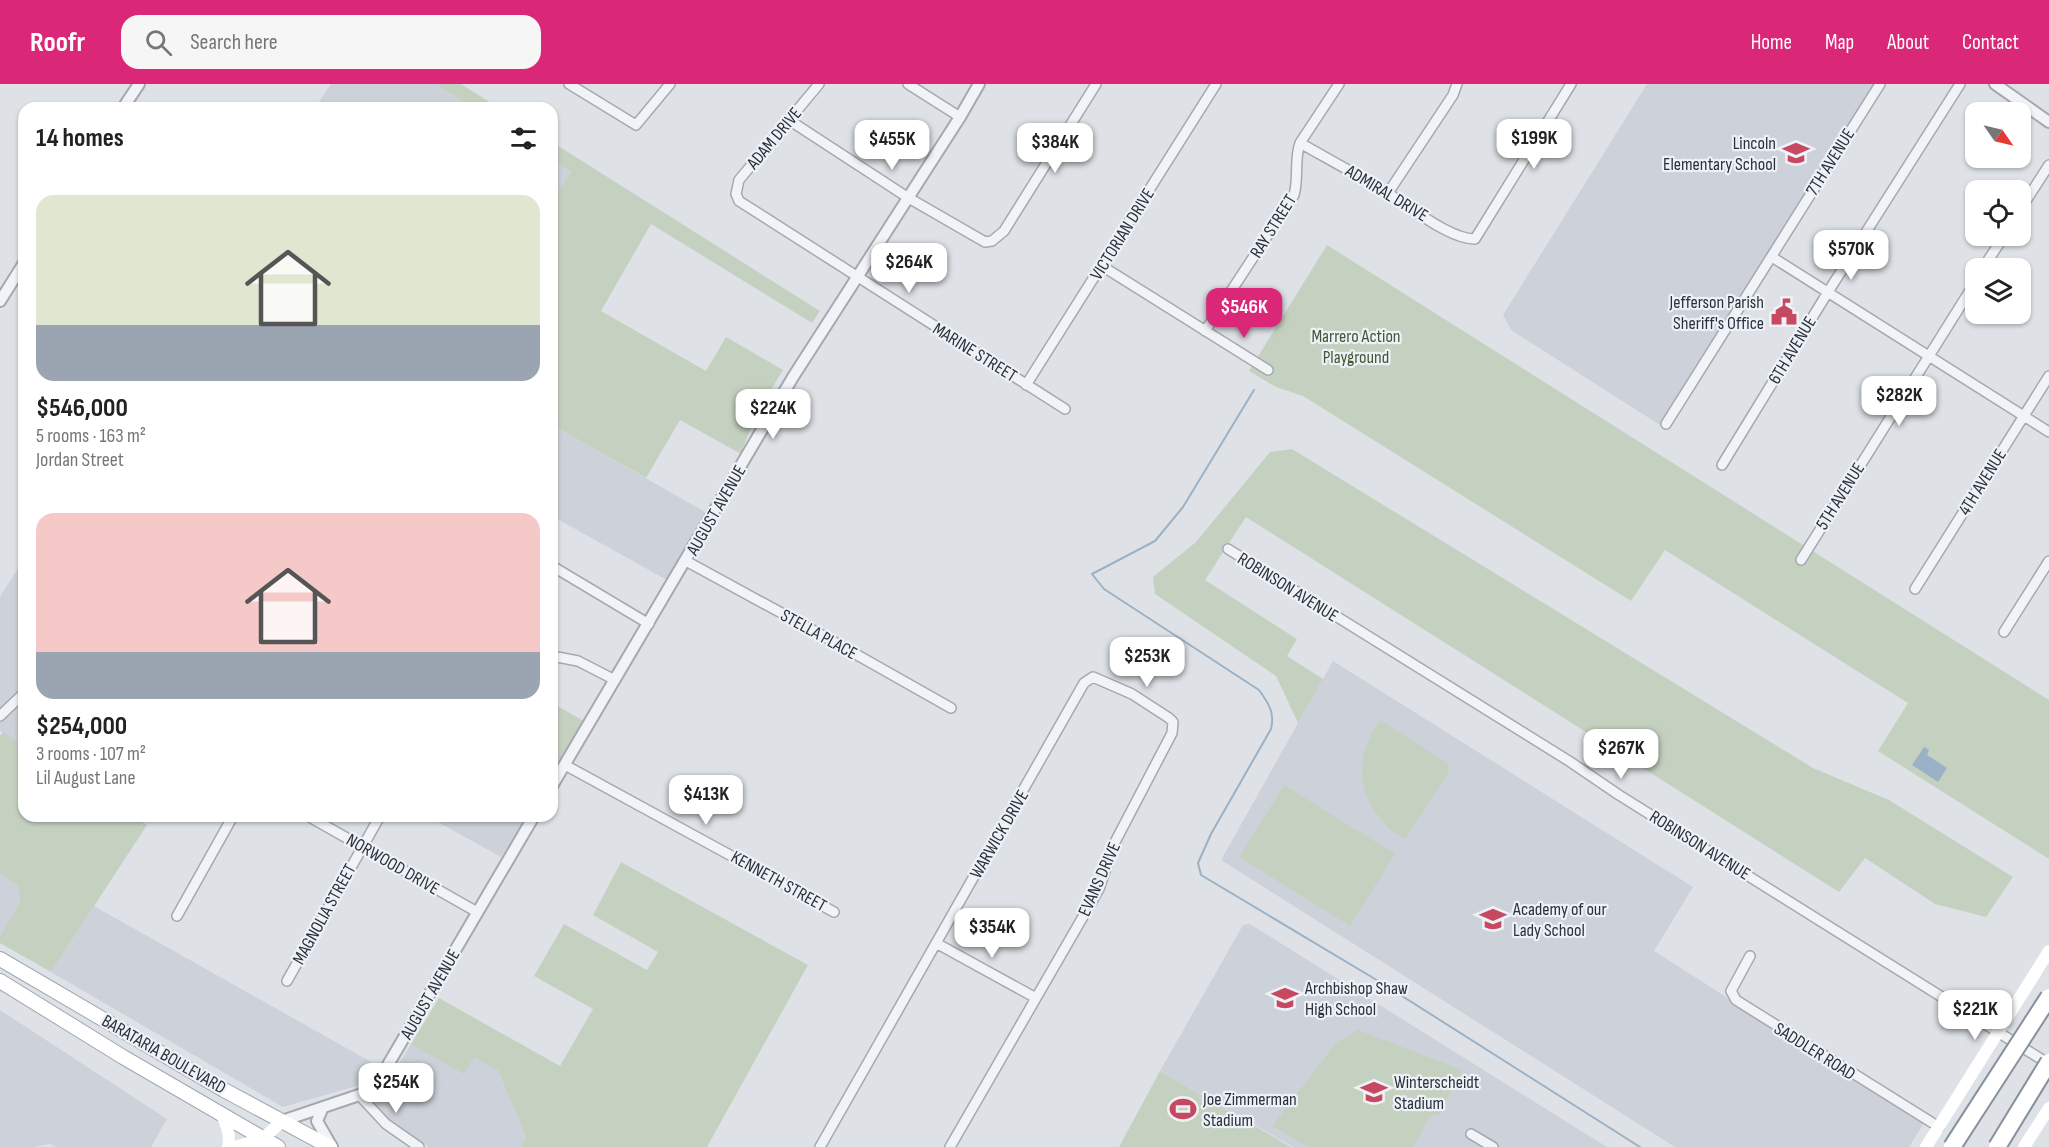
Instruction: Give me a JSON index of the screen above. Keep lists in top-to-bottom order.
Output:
{
  "streets": {
    "main road": ["BARATARIA BOULEVARD"],
    "street": [
      "ADAM DRIVE",
      "7TH AVENUE",
      "ADMIRAL DRIVE",
      "RAY STREET",
      "VICTORIAN DRIVE",
      "6TH AVENUE",
      "MARINE STREET",
      "4TH AVENUE",
      "5TH AVENUE",
      "AUGUST AVENUE",
      "ROBINSON AVENUE",
      "STELLA PLACE",
      "WARWICK DRIVE",
      "NORWOOD DRIVE",
      "EVANS DRIVE",
      "KENNETH STREET",
      "MAGNOLIA STREET",
      "SADDLER ROAD"
    ]
  },
  "crossings": [
    ["ADAM DRIVE", "MARINE STREET"],
    ["ADMIRAL DRIVE", "RAY STREET"],
    ["VICTORIAN DRIVE", "MARINE STREET"],
    ["MARINE STREET", "AUGUST AVENUE"],
    ["AUGUST AVENUE", "STELLA PLACE"],
    ["AUGUST AVENUE", "NORWOOD DRIVE"],
    ["AUGUST AVENUE", "KENNETH STREET"],
    ["AUGUST AVENUE", "BARATARIA BOULEVARD"],
    ["WARWICK DRIVE", "EVANS DRIVE"],
    ["NORWOOD DRIVE", "MAGNOLIA STREET"]
  ],
  "parks": ["Marrero Action Playground"],
  "places": {
    "school or university": [
      "Lincoln Elementary School",
      "Academy of our Lady School",
      "Archbishop Shaw High School",
      "Winterscheidt Stadium"
    ],
    "public building": ["Jefferson Parish Sheriff's Office"],
    "sports": ["Joe Zimmerman Stadium"]
  },
  "north": "bottom right",
  "page": {
    "header": "Roofr",
    "search": "Search here",
    "nav": [
      "Home",
      "Map",
      "About",
      "Contact"
    ],
    "heading": "14 homes",
    "price": [
      "$199K",
      "$455K",
      "$384K",
      "$570K",
      "$264K",
      "$546K",
      "$282K",
      "$224K",
      "$253K",
      "$267K",
      "$413K",
      "$354K",
      "$221K",
      "$254K"
    ],
    "list": [
      {
        "name": "$546,000",
        "note": "5 rooms · 163 m² · Jordan Street"
      },
      {
        "name": "$254,000",
        "note": "3 rooms · 107 m² · Lil August Lane"
      }
    ]
  }
}
